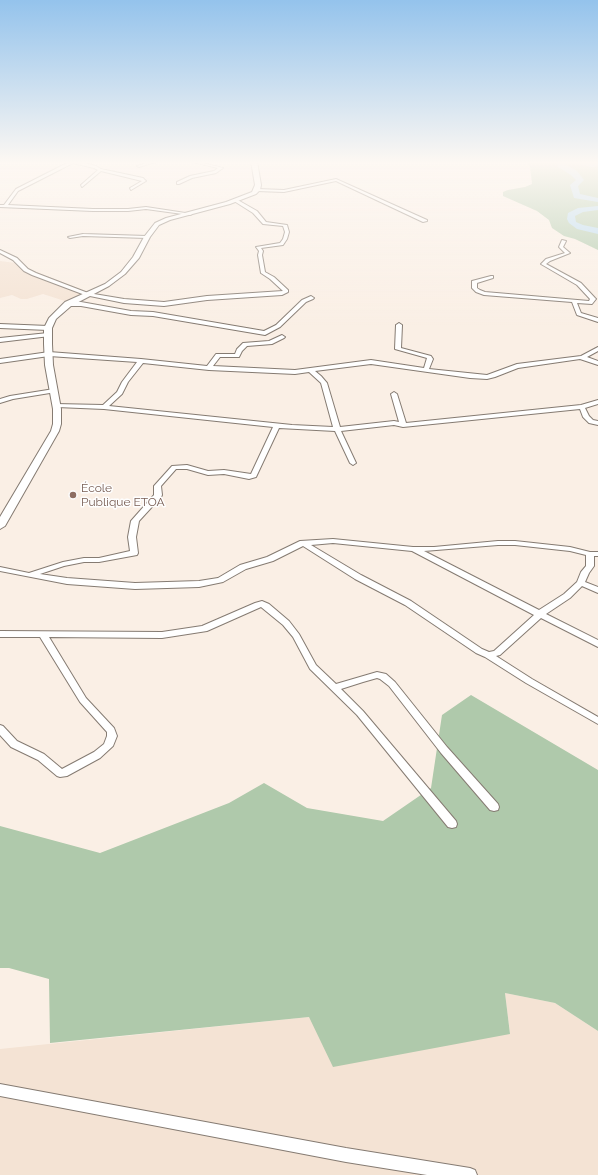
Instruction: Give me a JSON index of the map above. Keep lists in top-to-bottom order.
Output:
{
  "places": ["École Publique ETOA"]
}
